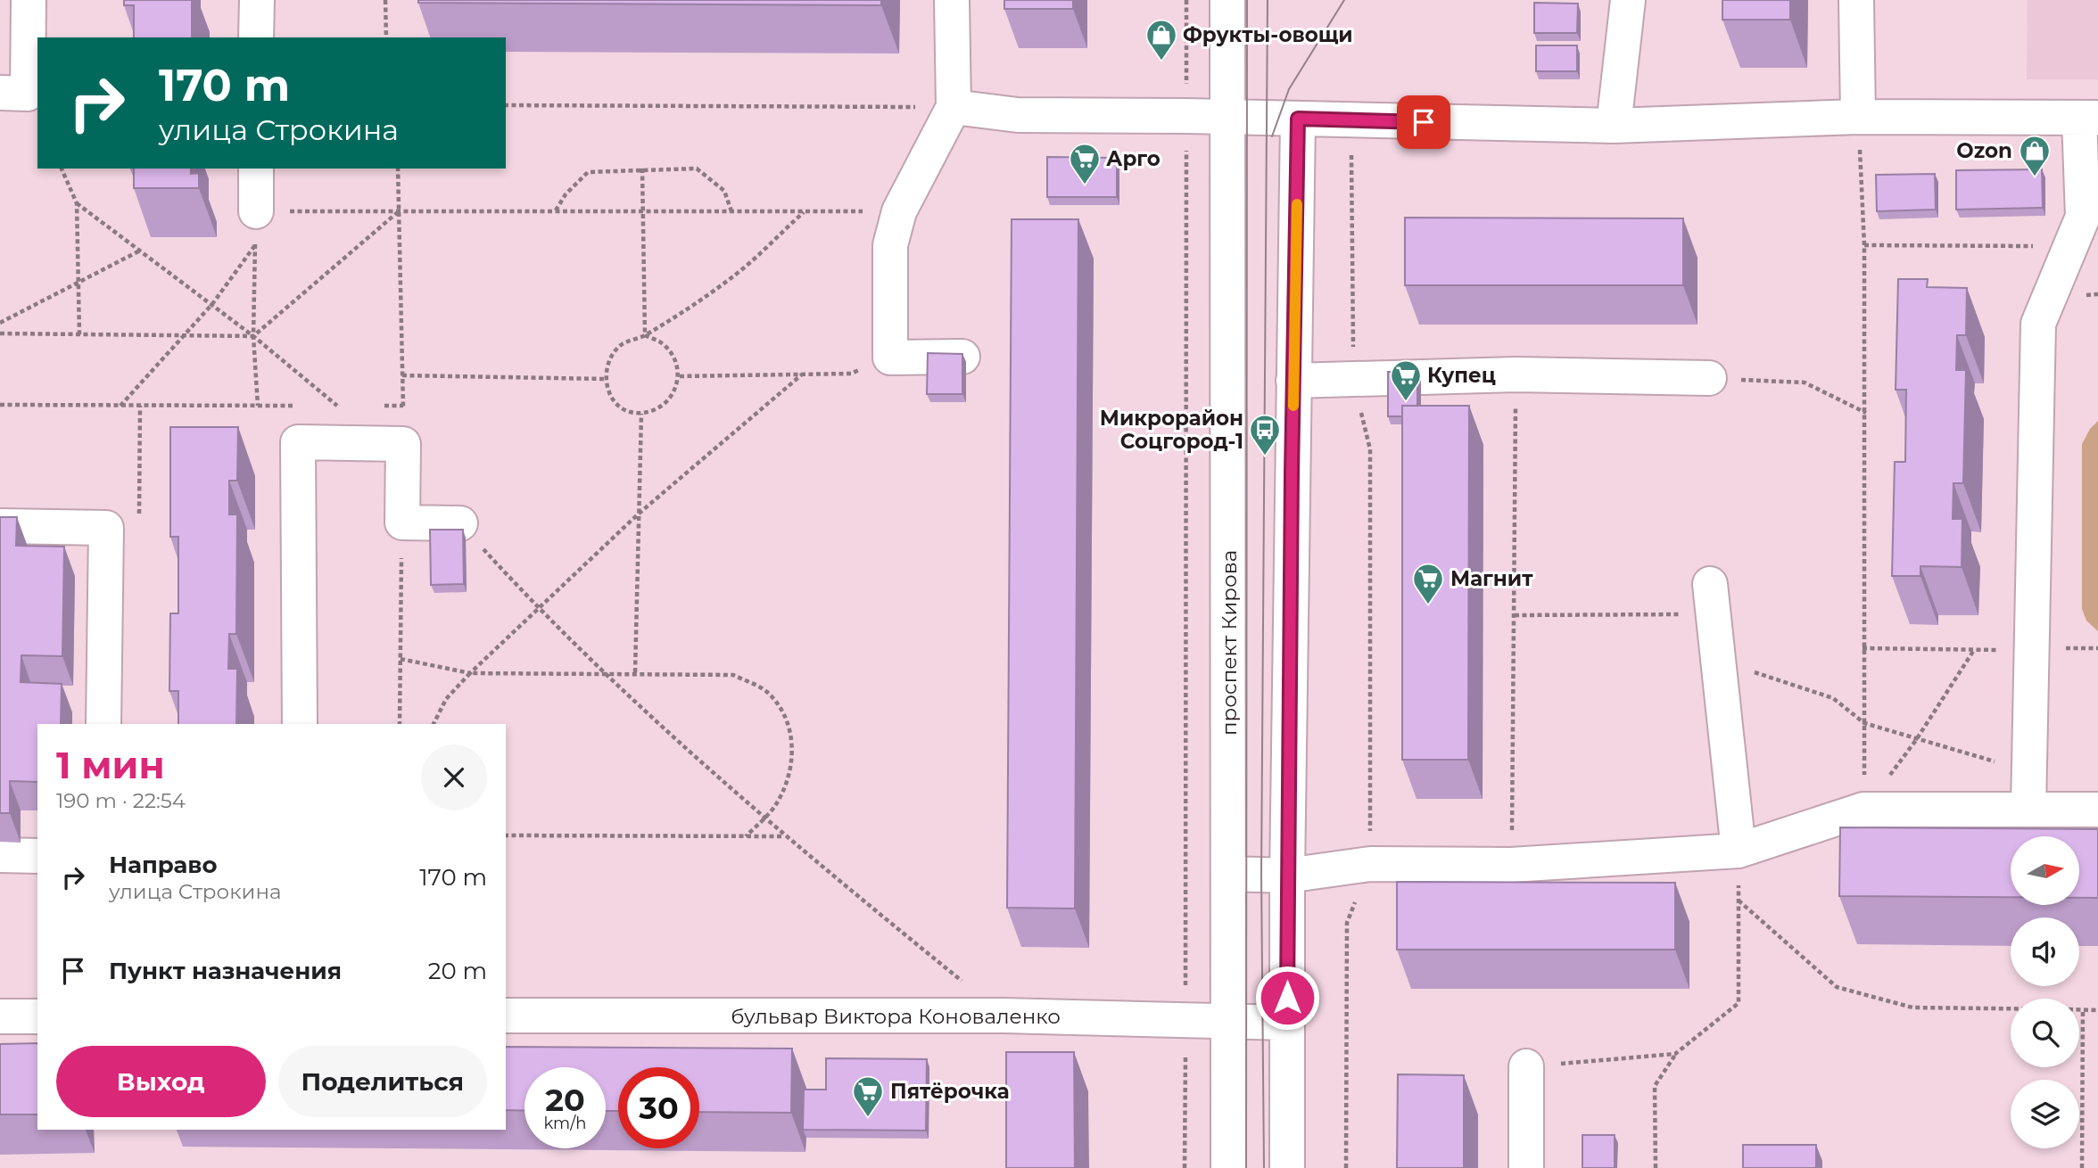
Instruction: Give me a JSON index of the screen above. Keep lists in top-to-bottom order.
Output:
{
  "streets": {
    "street": ["проспект Кирова", "бульвар Виктора Коноваленко"]
  },
  "crossings": [
    ["проспект Кирова", "бульвар Виктора Коноваленко"]
  ],
  "places": {
    "shop": ["Фрукты-овощи", "Ozon"],
    "supermarket": [
      "Арго",
      "Купец",
      "Магнит",
      "Пятёрочка"
    ],
    "bus stop": ["Микрорайон Соцгород-1"]
  },
  "north": "right",
  "page": {
    "turn": ["170 m", "улица Строкина"],
    "heading": ["1 мин", "190 m · 22:54"],
    "list": [
      {
        "name": "Направо",
        "note": "улица Строкина",
        "value": "170 m"
      },
      {
        "name": "Пункт назначения",
        "value": "20 m"
      }
    ],
    "buttons": ["Выход", "Поделиться"],
    "speed": "20 km/h",
    "limit": "30"
  }
}
